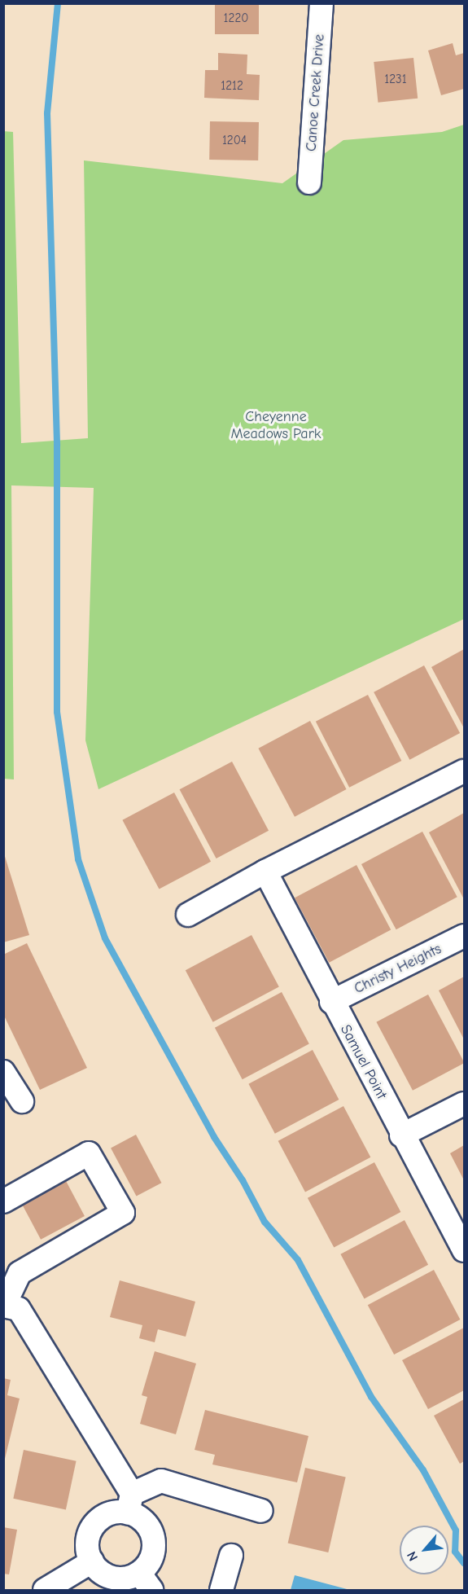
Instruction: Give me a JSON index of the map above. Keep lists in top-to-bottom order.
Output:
{
  "streets": {
    "street": ["Canoe Creek Drive", "Christy Heights", "Samuel Point"]
  },
  "crossings": [
    ["Christy Heights", "Samuel Point"]
  ],
  "parks": ["Cheyenne Meadows Park"],
  "house_numbers": [
    "1220",
    "1231",
    "1212",
    "1204"
  ],
  "north": "bottom left"
}
